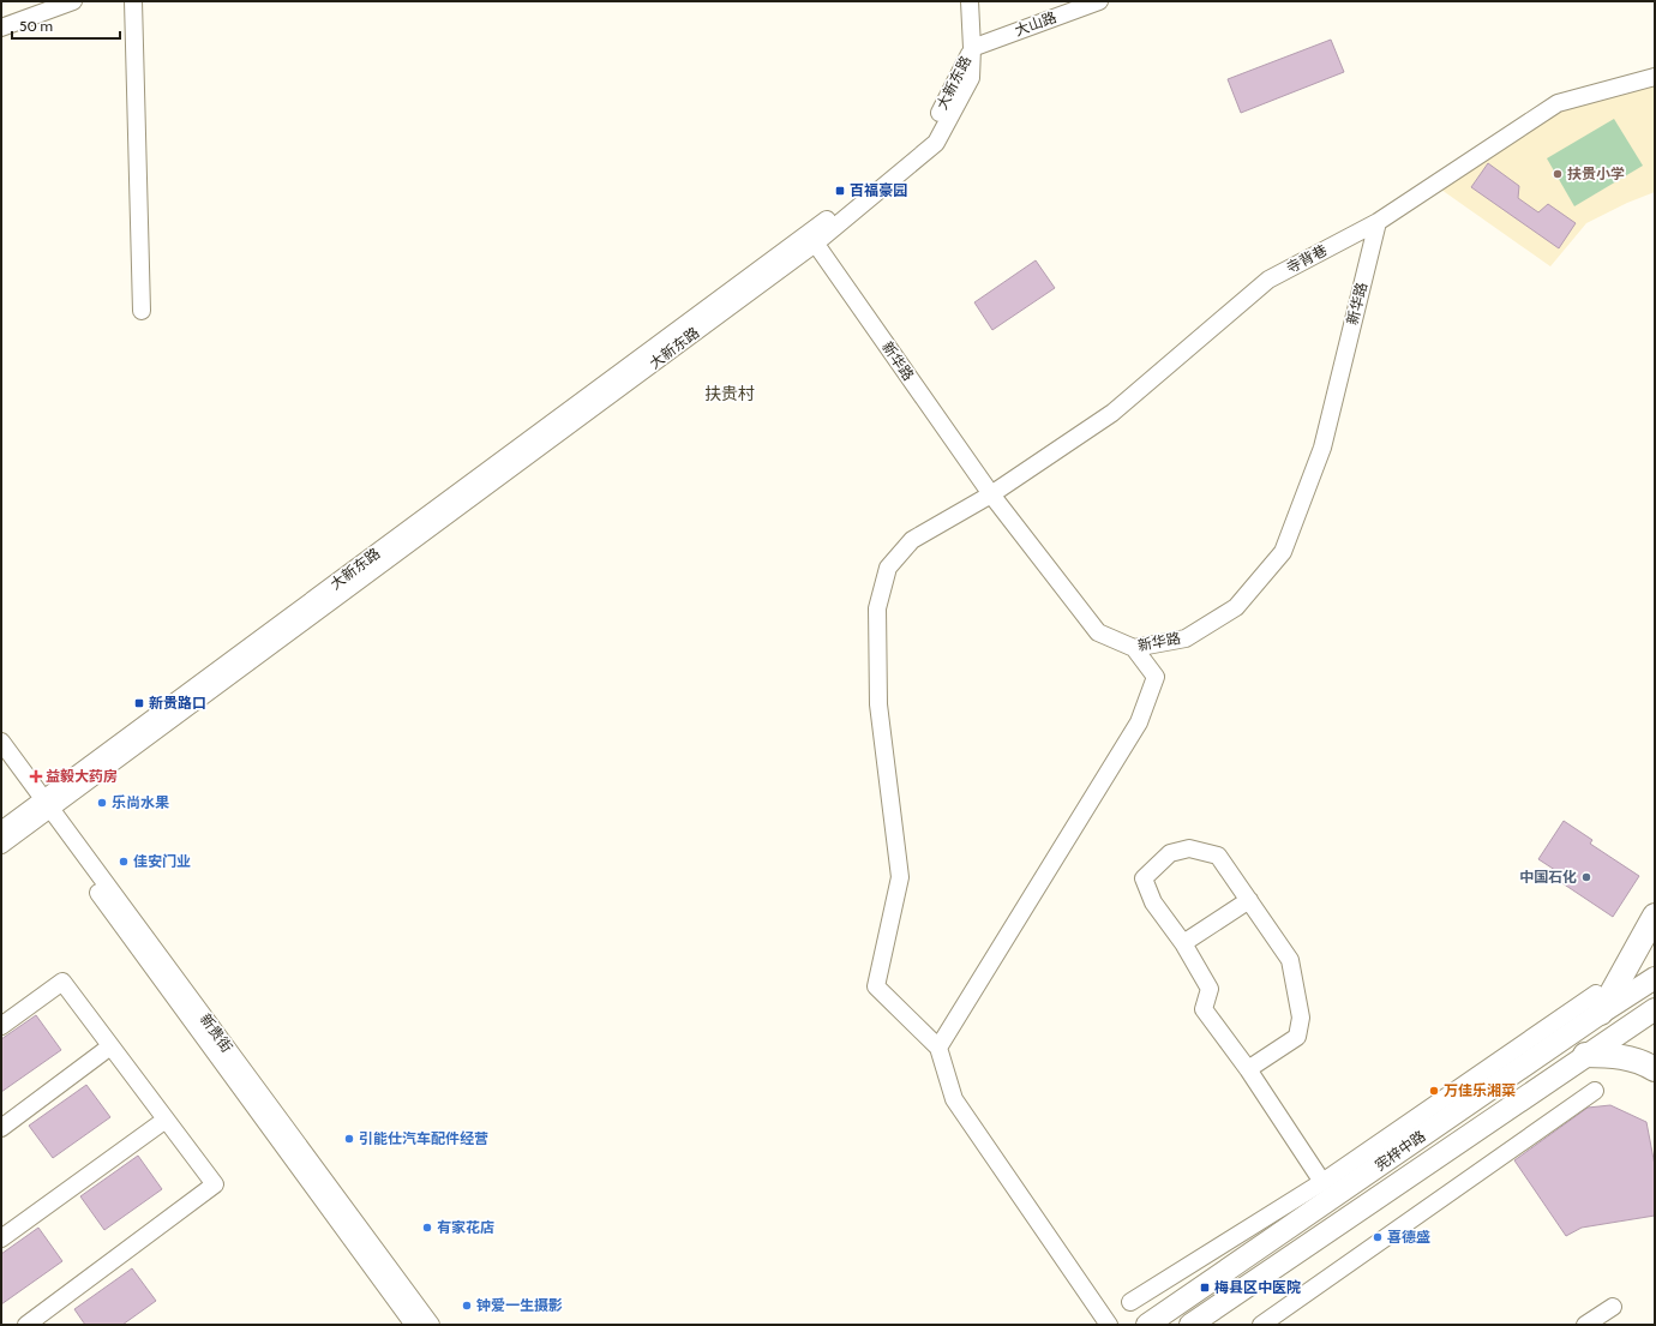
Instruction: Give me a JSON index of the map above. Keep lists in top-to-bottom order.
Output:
{
  "streets": {
    "main road": ["宪梓中路"],
    "street": [
      "大山路",
      "大新东路",
      "寺背巷",
      "新华路",
      "新贵街"
    ]
  },
  "crossings": [
    ["大山路", "大新东路"],
    ["大新东路", "新华路"],
    ["大新东路", "新贵街"],
    ["寺背巷", "新华路"]
  ],
  "districts": ["扶贵村"],
  "places": {
    "other": [
      "扶贵小学",
      "乐尚水果",
      "佳安门业",
      "中国石化",
      "万佳乐湘菜",
      "引能仕汽车配件经营",
      "有家花店",
      "喜德盛",
      "钟爱一生摄影"
    ],
    "transit": ["百福豪园", "新贵路口", "梅县区中医院"],
    "health": ["益毅大药房"]
  },
  "scale_bar": "50 m"
}
